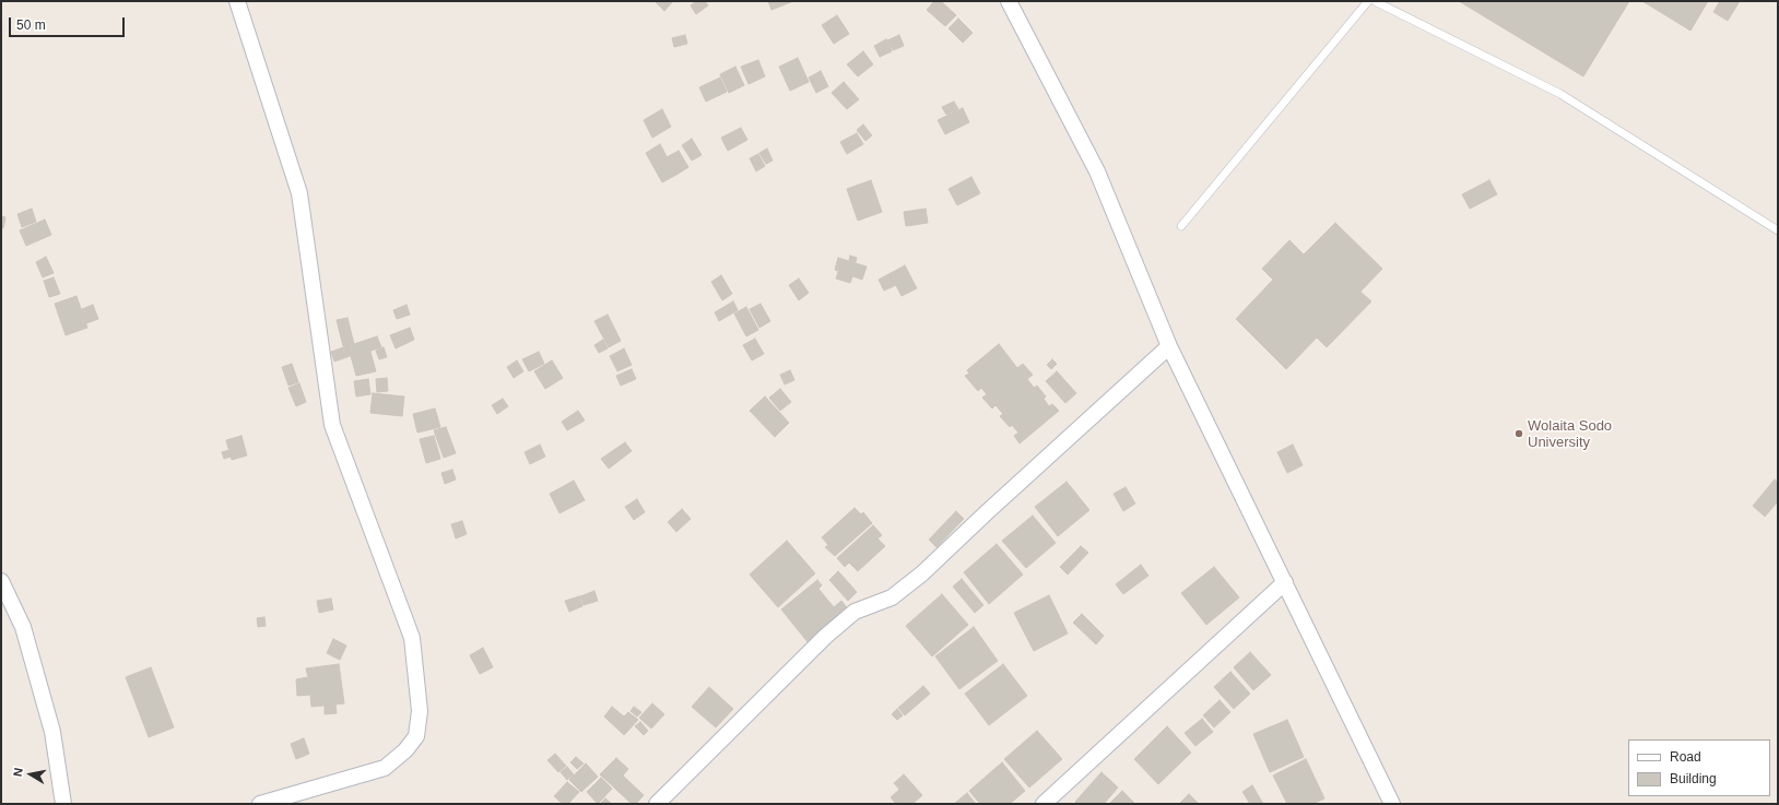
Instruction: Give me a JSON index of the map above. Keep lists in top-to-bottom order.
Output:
{
  "places": ["Wolaita Sodo University"],
  "legend": ["Road", "Building"],
  "scale_bar": "50 m",
  "north": "left"
}
